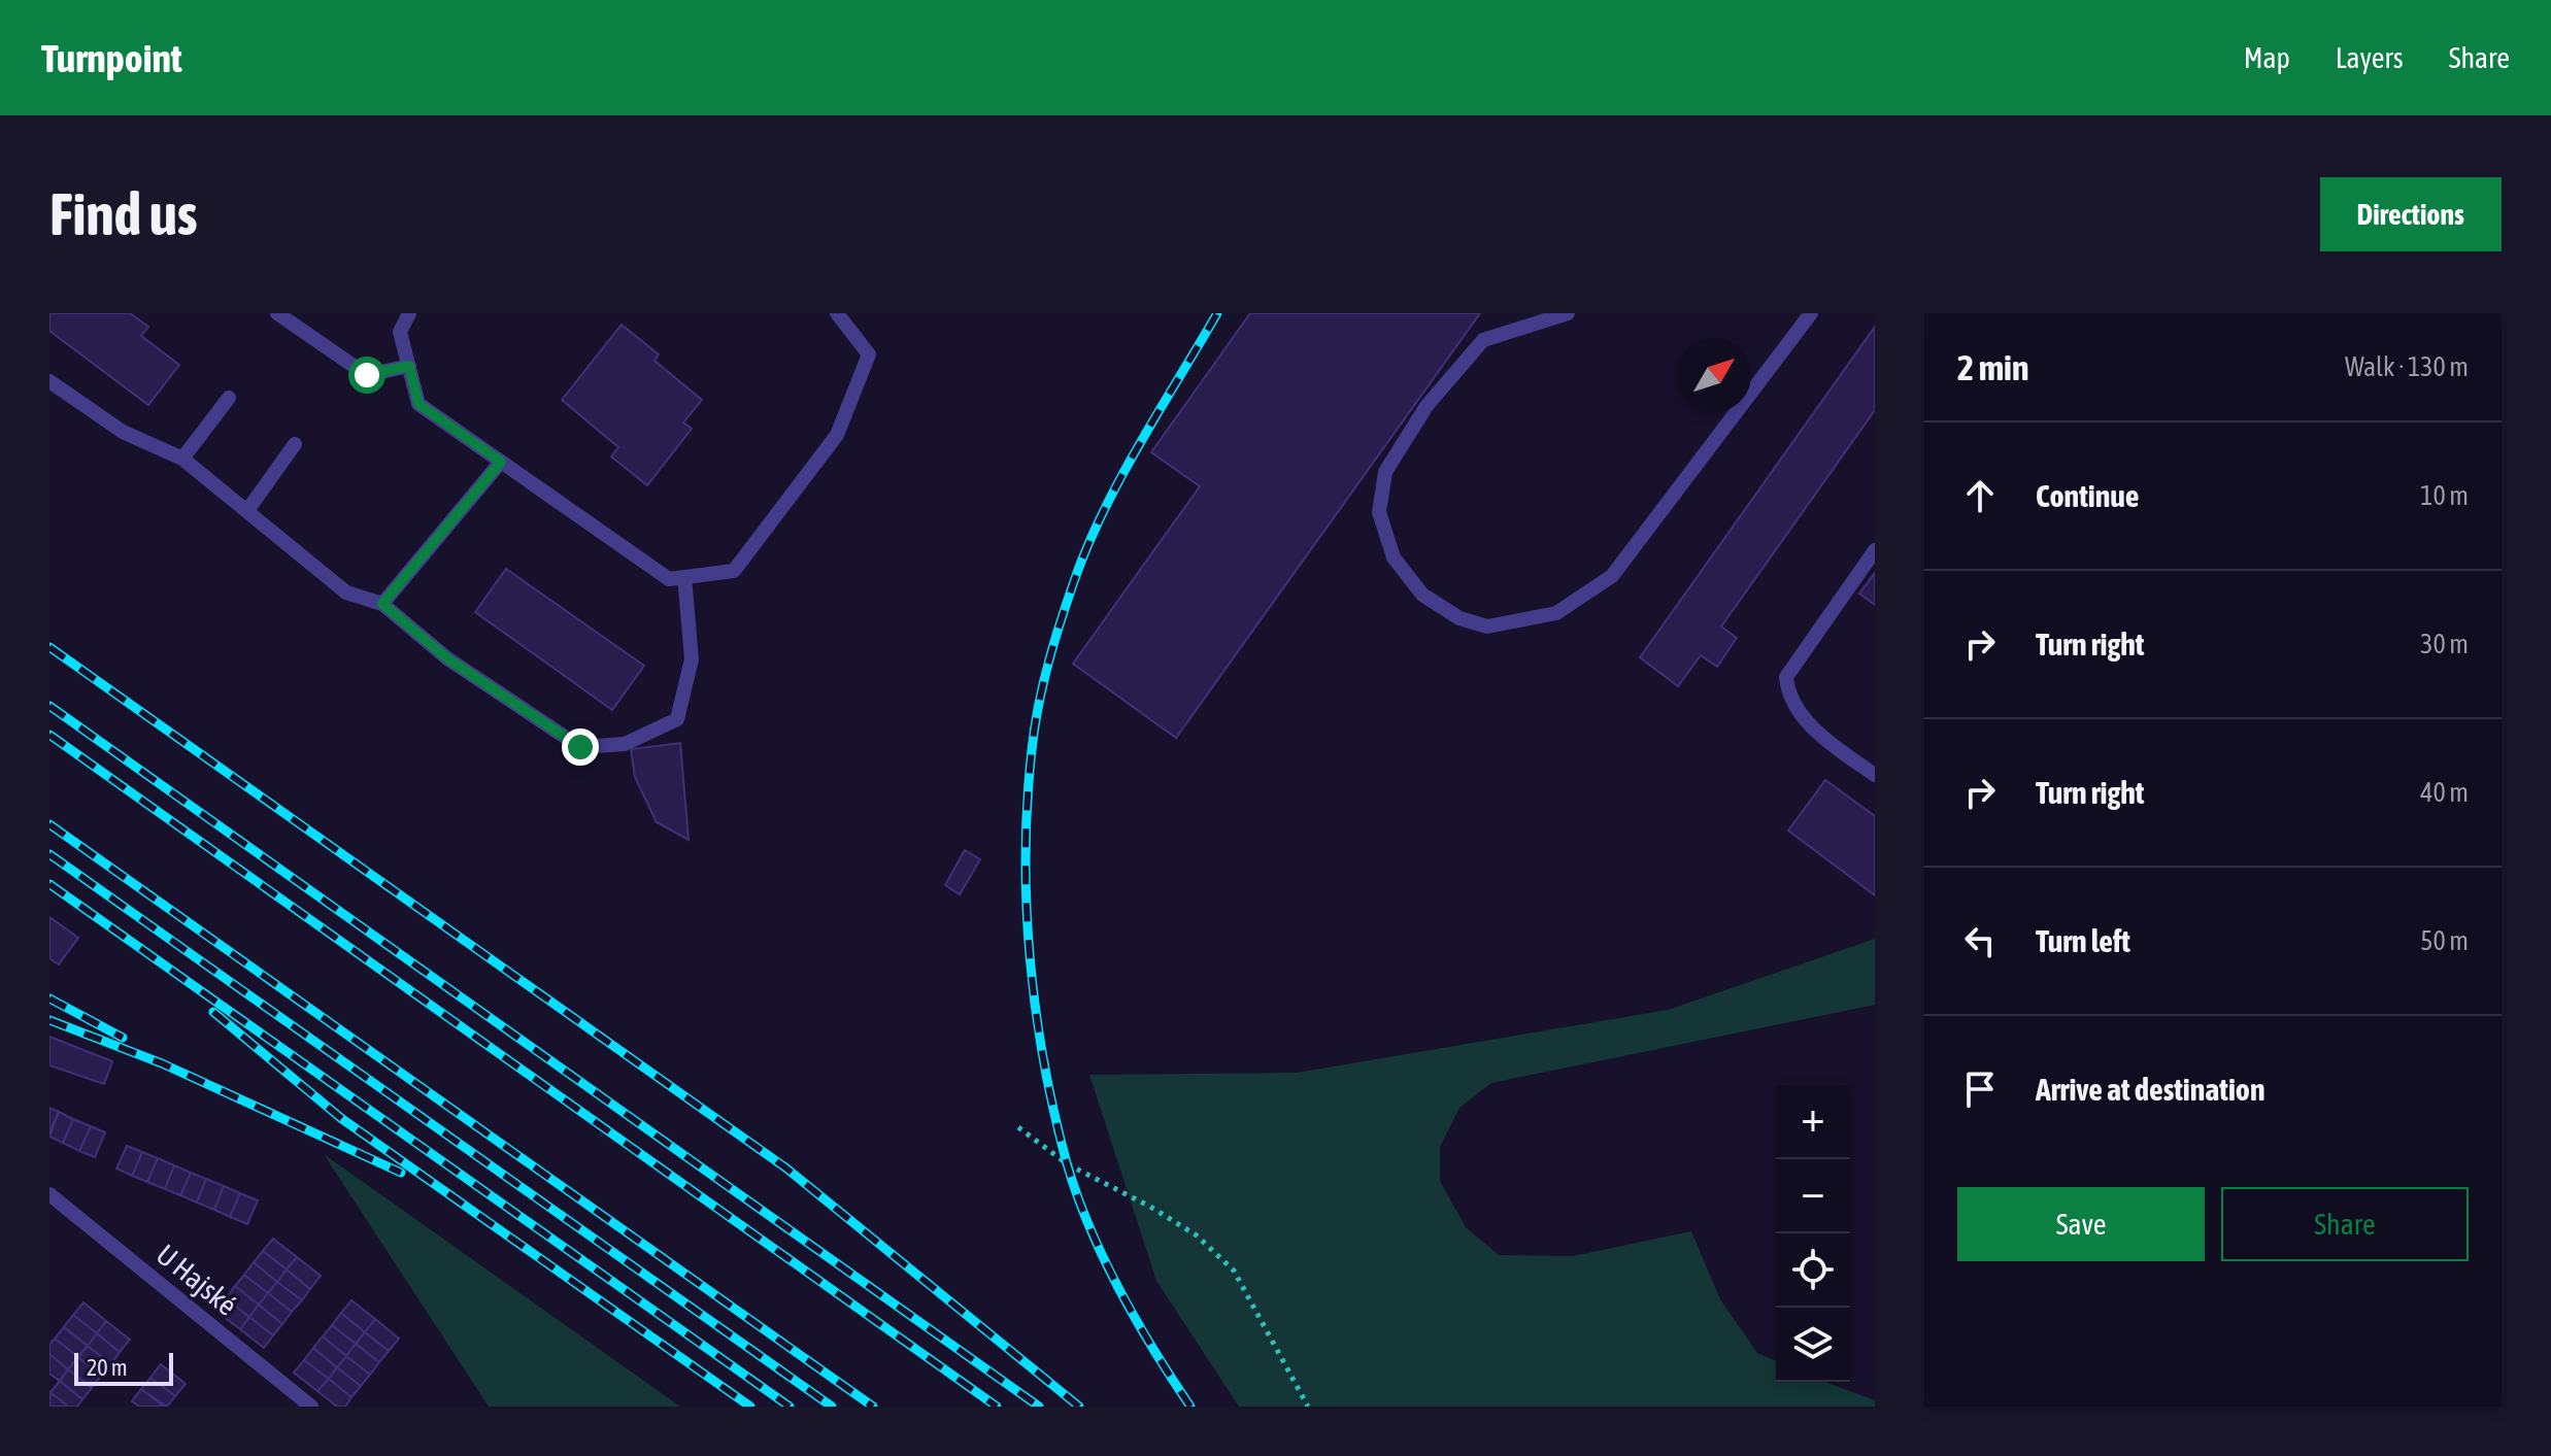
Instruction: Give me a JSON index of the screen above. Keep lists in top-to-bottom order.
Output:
{
  "streets": {
    "lane": ["U Hajské"]
  },
  "scale_bar": "20 m",
  "north": "top right",
  "page": {
    "header": "Turnpoint",
    "nav": ["Map", "Layers", "Share"],
    "buttons": [
      "Directions",
      ["Save", "Share"]
    ],
    "title": "Find us",
    "heading": ["2 min", "Walk · 130 m"],
    "list": [
      ["Continue", "10 m"],
      ["Turn right", "30 m"],
      ["Turn right", "40 m"],
      ["Turn left", "50 m"],
      "Arrive at destination"
    ],
    "map_buttons": ["+", "−"],
    "scale": "20 m"
  }
}
